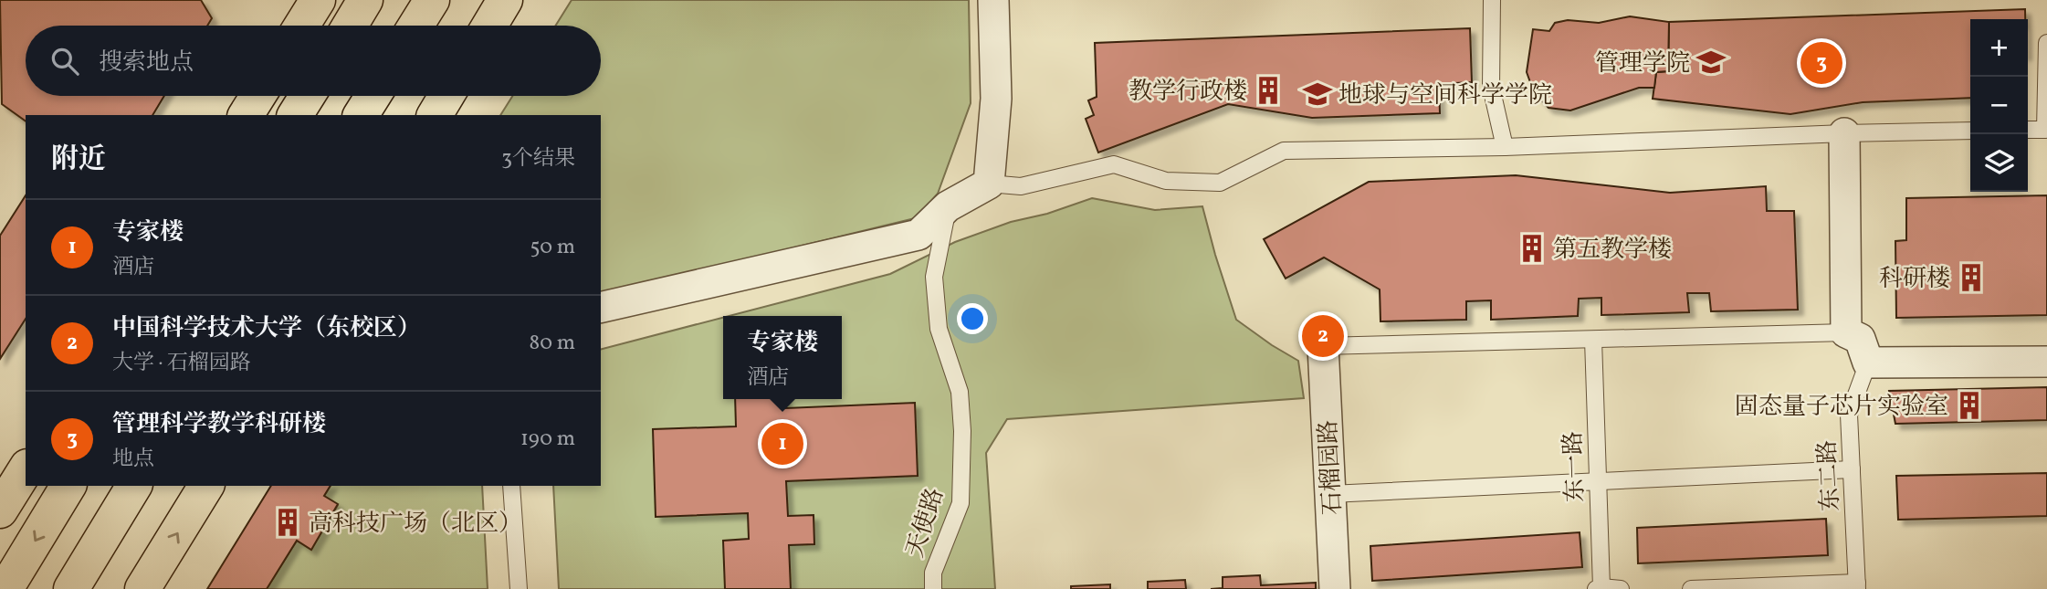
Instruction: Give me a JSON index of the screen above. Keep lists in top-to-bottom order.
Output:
{
  "streets": {
    "street": ["石榴园路"],
    "lane": ["东一路", "东二路", "天使路"]
  },
  "places": {
    "school or university": ["管理学院", "地球与空间科学学院"],
    "building": [
      "教学行政楼",
      "第五教学楼",
      "科研楼",
      "固态量子芯片实验室",
      "高科技广场（北区）"
    ]
  },
  "page": {
    "map_buttons": ["+", "−"],
    "search": "搜索地点",
    "pins": ["3", "2", "1"],
    "heading": ["附近", "3个结果"],
    "list": [
      {
        "mark": "1",
        "name": "专家楼",
        "note": "酒店",
        "value": "50 m"
      },
      {
        "mark": "2",
        "name": "中国科学技术大学（东校区）",
        "note": "大学 · 石榴园路",
        "value": "80 m"
      },
      {
        "mark": "3",
        "name": "管理科学教学科研楼",
        "note": "地点",
        "value": "190 m"
      }
    ],
    "popup": ["专家楼", "酒店"]
  }
}
